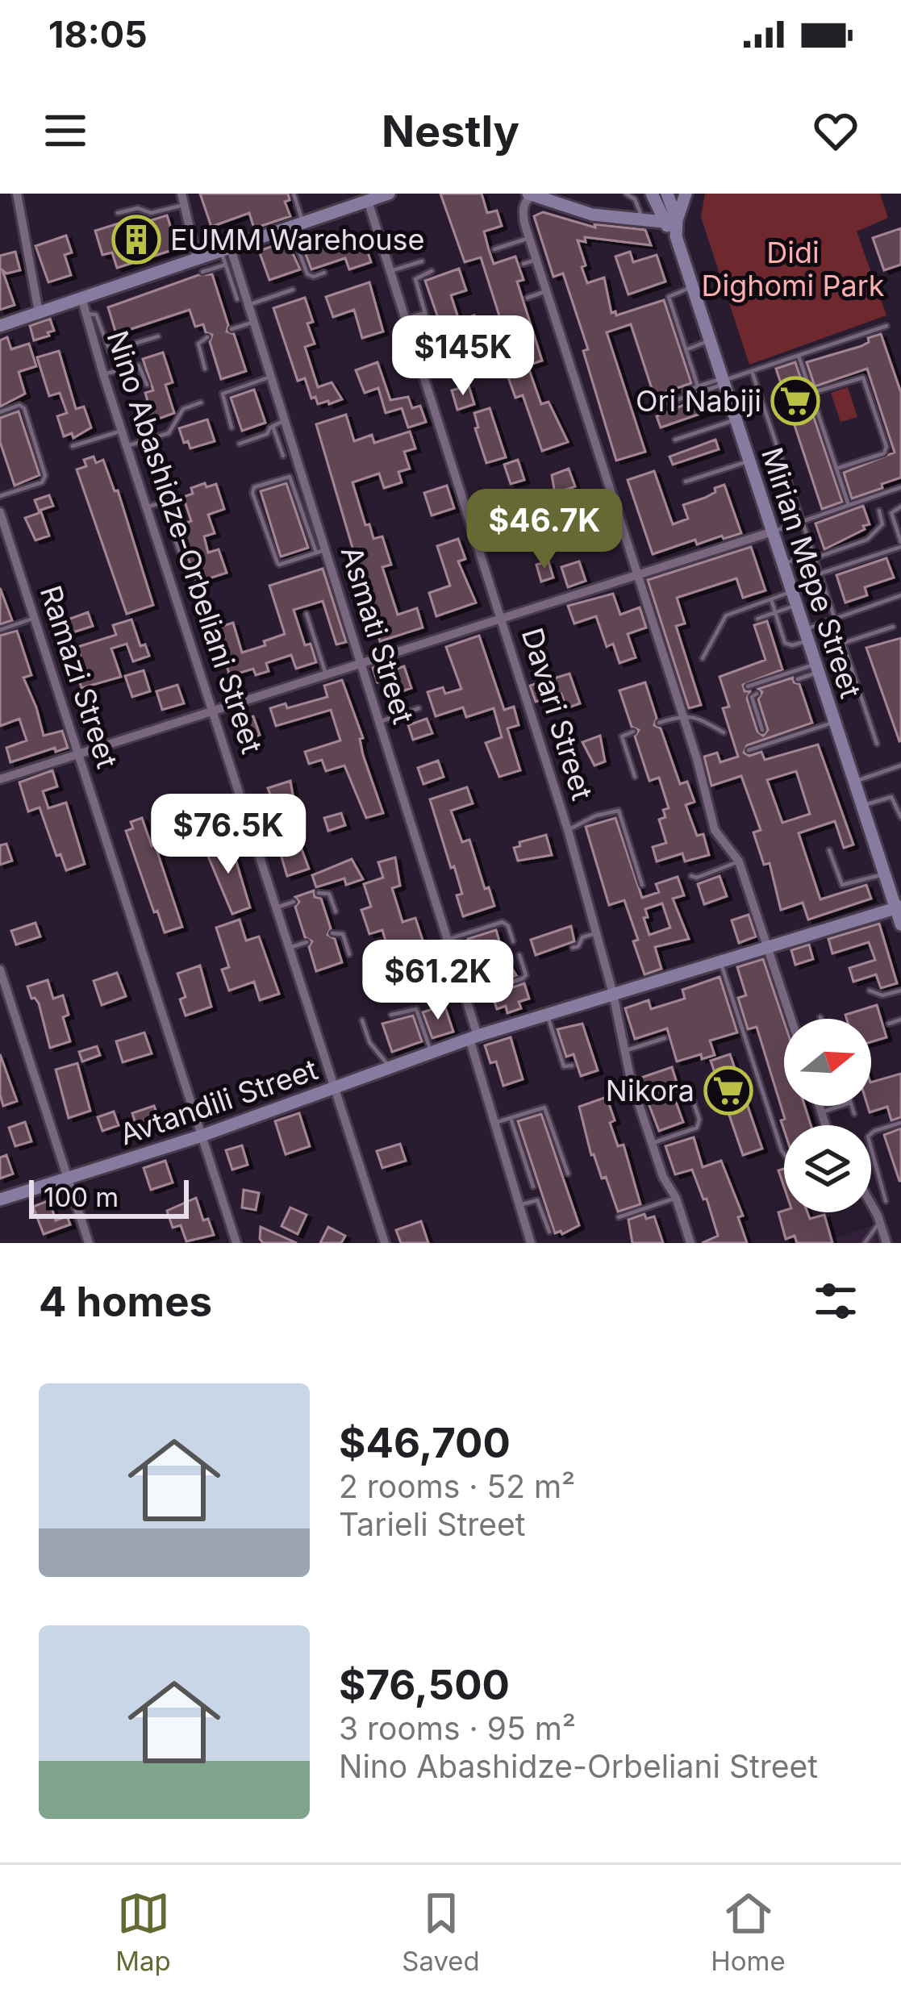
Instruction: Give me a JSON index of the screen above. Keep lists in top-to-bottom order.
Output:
{
  "streets": {
    "street": [
      "Nino Abashidze-Orbeliani Street",
      "Mirian Mepe Street",
      "Asmati Street",
      "Ramazi Street",
      "Davari Street",
      "Avtandili Street"
    ]
  },
  "crossings": [
    ["Nino Abashidze-Orbeliani Street", "Avtandili Street"],
    ["Mirian Mepe Street", "Avtandili Street"],
    ["Asmati Street", "Avtandili Street"],
    ["Ramazi Street", "Avtandili Street"],
    ["Davari Street", "Avtandili Street"]
  ],
  "parks": ["Didi Dighomi Park"],
  "places": {
    "building": ["EUMM Warehouse"],
    "supermarket": ["Ori Nabiji", "Nikora"]
  },
  "scale_bar": "100 m",
  "north": "right",
  "page": {
    "status": "18:05",
    "header": "Nestly",
    "price": [
      "$145K",
      "$46.7K",
      "$76.5K",
      "$61.2K"
    ],
    "scale": "100 m",
    "heading": "4 homes",
    "list": [
      {
        "name": "$46,700",
        "note": "2 rooms · 52 m² · Tarieli Street"
      },
      {
        "name": "$76,500",
        "note": "3 rooms · 95 m² · Nino Abashidze-Orbeliani Street"
      }
    ],
    "tabs": ["Map", "Saved", "Home"]
  }
}
